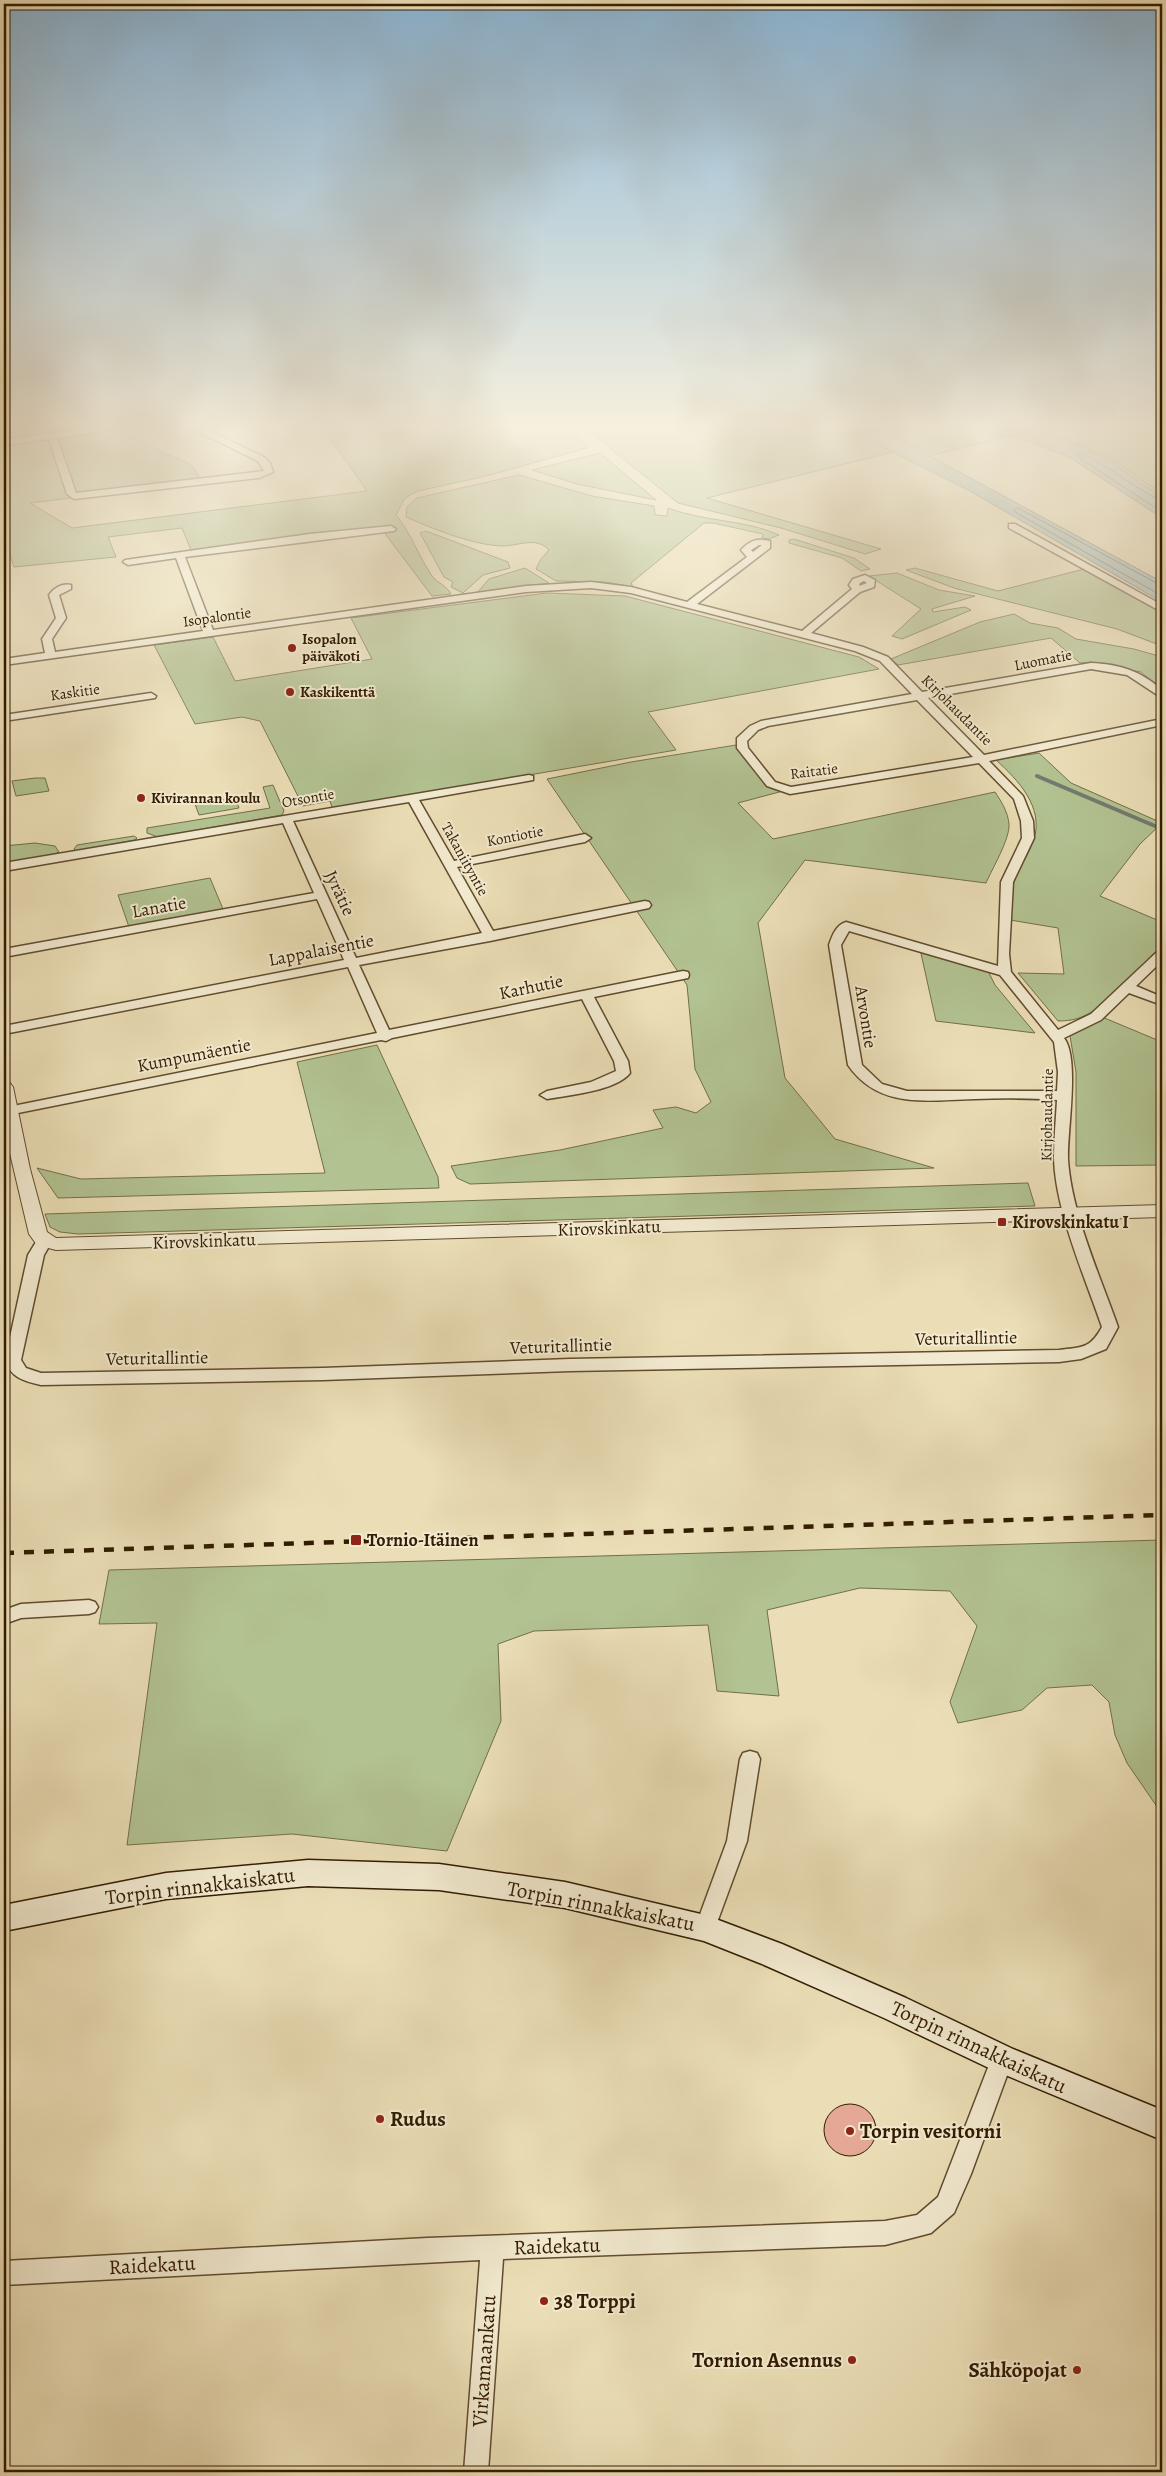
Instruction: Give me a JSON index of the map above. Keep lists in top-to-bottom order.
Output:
{
  "streets": {
    "main road": ["Torpin rinnakkaiskatu"],
    "street": [
      "Isopalontie",
      "Luomatie",
      "Kaskitie",
      "Kirjohaudantie",
      "Raitatie",
      "Otsontie",
      "Kontiotie",
      "Takaniityntie",
      "Jyrätie",
      "Lanatie",
      "Lappalaisentie",
      "Karhutie",
      "Arvontie",
      "Kumpumäentie",
      "Kirovskinkatu",
      "Veturitallintie",
      "Raidekatu",
      "Virkamaankatu"
    ]
  },
  "crossings": [
    ["Isopalontie", "Kirjohaudantie"],
    ["Luomatie", "Kirjohaudantie"],
    ["Luomatie", "Raitatie"],
    ["Kirjohaudantie", "Raitatie"],
    ["Kirjohaudantie", "Arvontie"],
    ["Kirjohaudantie", "Kirovskinkatu"],
    ["Kirjohaudantie", "Veturitallintie"],
    ["Otsontie", "Takaniityntie"],
    ["Otsontie", "Jyrätie"],
    ["Kontiotie", "Takaniityntie"],
    ["Takaniityntie", "Lappalaisentie"],
    ["Jyrätie", "Lanatie"],
    ["Jyrätie", "Lappalaisentie"],
    ["Jyrätie", "Karhutie"],
    ["Jyrätie", "Kumpumäentie"],
    ["Karhutie", "Kumpumäentie"],
    ["Kirovskinkatu", "Veturitallintie"],
    ["Torpin rinnakkaiskatu", "Raidekatu"],
    ["Raidekatu", "Virkamaankatu"]
  ],
  "places": {
    "other": [
      "Isopalon päiväkoti",
      "Kaskikenttä",
      "Kivirannan koulu",
      "Rudus",
      "Torpin vesitorni",
      "38 Torppi",
      "Tornion Asennus",
      "Sähköpojat"
    ],
    "transit": ["Kirovskinkatu I", "Tornio-Itäinen"]
  }
}
